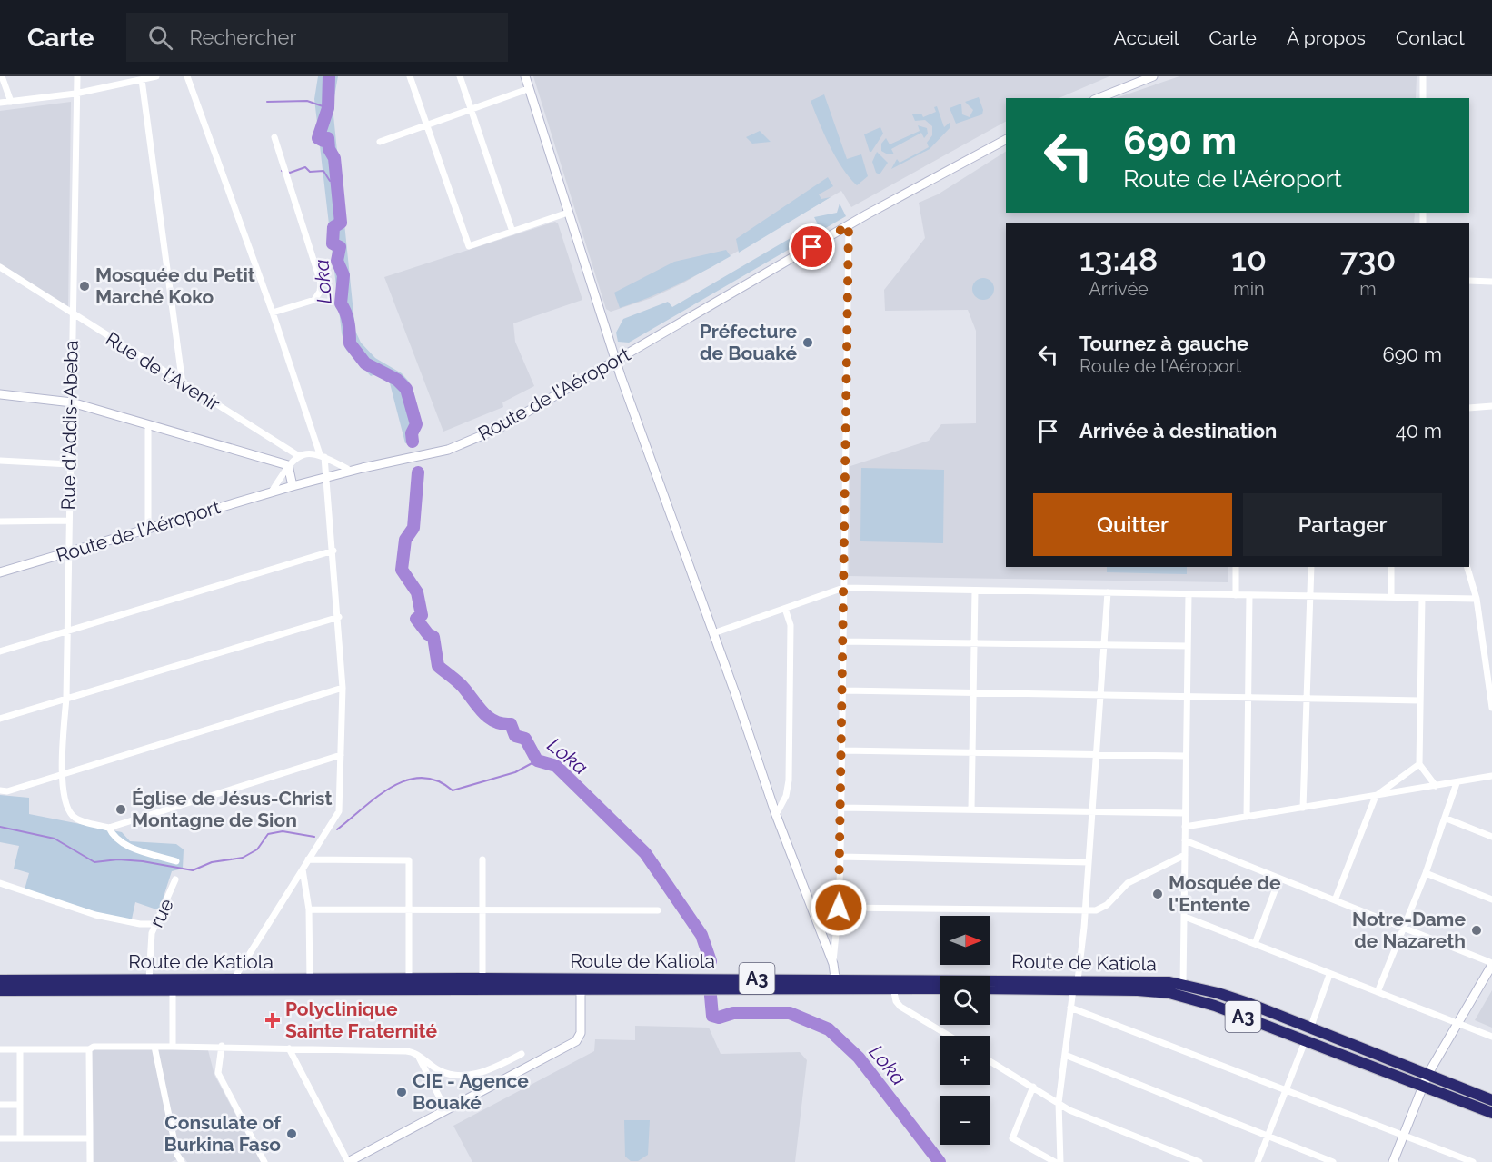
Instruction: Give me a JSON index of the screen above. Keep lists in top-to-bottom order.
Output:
{
  "streets": {
    "highway": ["Route de Katiola", "A3"],
    "main road": ["Route de l'Aéroport"],
    "street": ["Rue de l'Avenir", "Rue d'Addis-Abeba", "rue"]
  },
  "crossings": [
    ["Rue de l'Avenir", "Rue d'Addis-Abeba"],
    ["Route de l'Aéroport", "Rue d'Addis-Abeba"],
    ["rue", "Route de Katiola"]
  ],
  "water": ["Loka"],
  "places": {
    "other": [
      "Mosquée du Petit Marché Koko",
      "Préfecture de Bouaké",
      "Église de Jésus-Christ Montagne de Sion",
      "Mosquée de l'Entente",
      "Notre-Dame de Nazareth",
      "CIE - Agence Bouaké",
      "Consulate of Burkina Faso"
    ],
    "health": ["Polyclinique Sainte Fraternité"]
  },
  "north": "right",
  "page": {
    "header": "Carte",
    "search": "Rechercher",
    "nav": [
      "Accueil",
      "Carte",
      "À propos",
      "Contact"
    ],
    "turn": ["690 m", "Route de l'Aéroport"],
    "eta": [
      "13:48",
      "Arrivée",
      "10",
      "min",
      "730",
      "m"
    ],
    "list": [
      {
        "name": "Tournez à gauche",
        "note": "Route de l'Aéroport",
        "value": "690 m"
      },
      {
        "name": "Arrivée à destination",
        "value": "40 m"
      }
    ],
    "buttons": ["Quitter", "Partager"],
    "map_buttons": ["+", "−"]
  }
}
